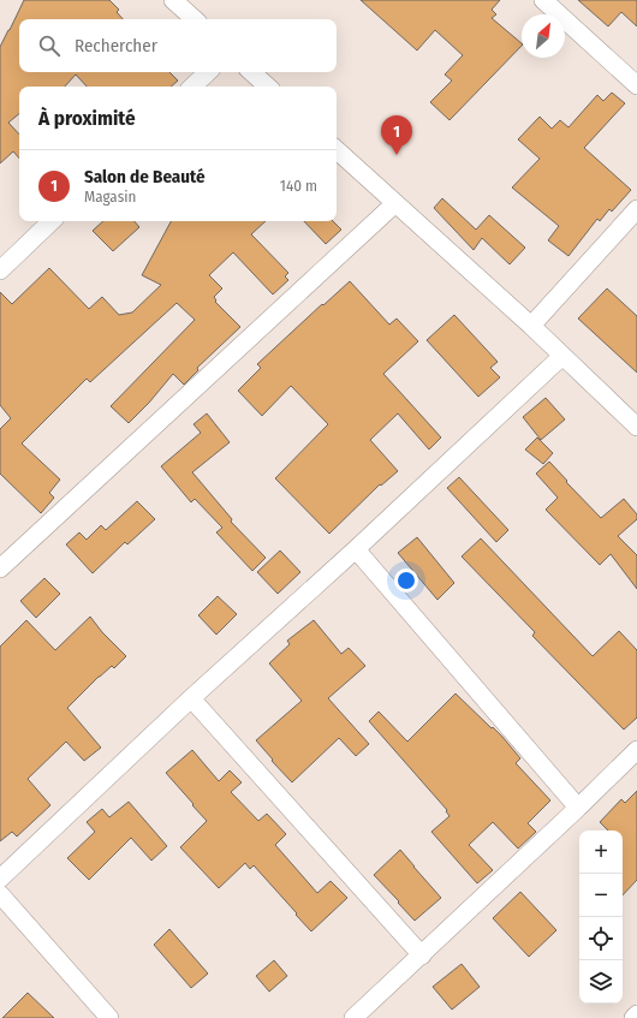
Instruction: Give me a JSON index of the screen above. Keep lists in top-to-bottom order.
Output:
{
  "north": "top right",
  "page": {
    "search": "Rechercher",
    "heading": "À proximité",
    "pins": "1",
    "list": [
      {
        "mark": "1",
        "name": "Salon de Beauté",
        "note": "Magasin",
        "value": "140 m"
      }
    ],
    "map_buttons": ["+", "−"]
  }
}
